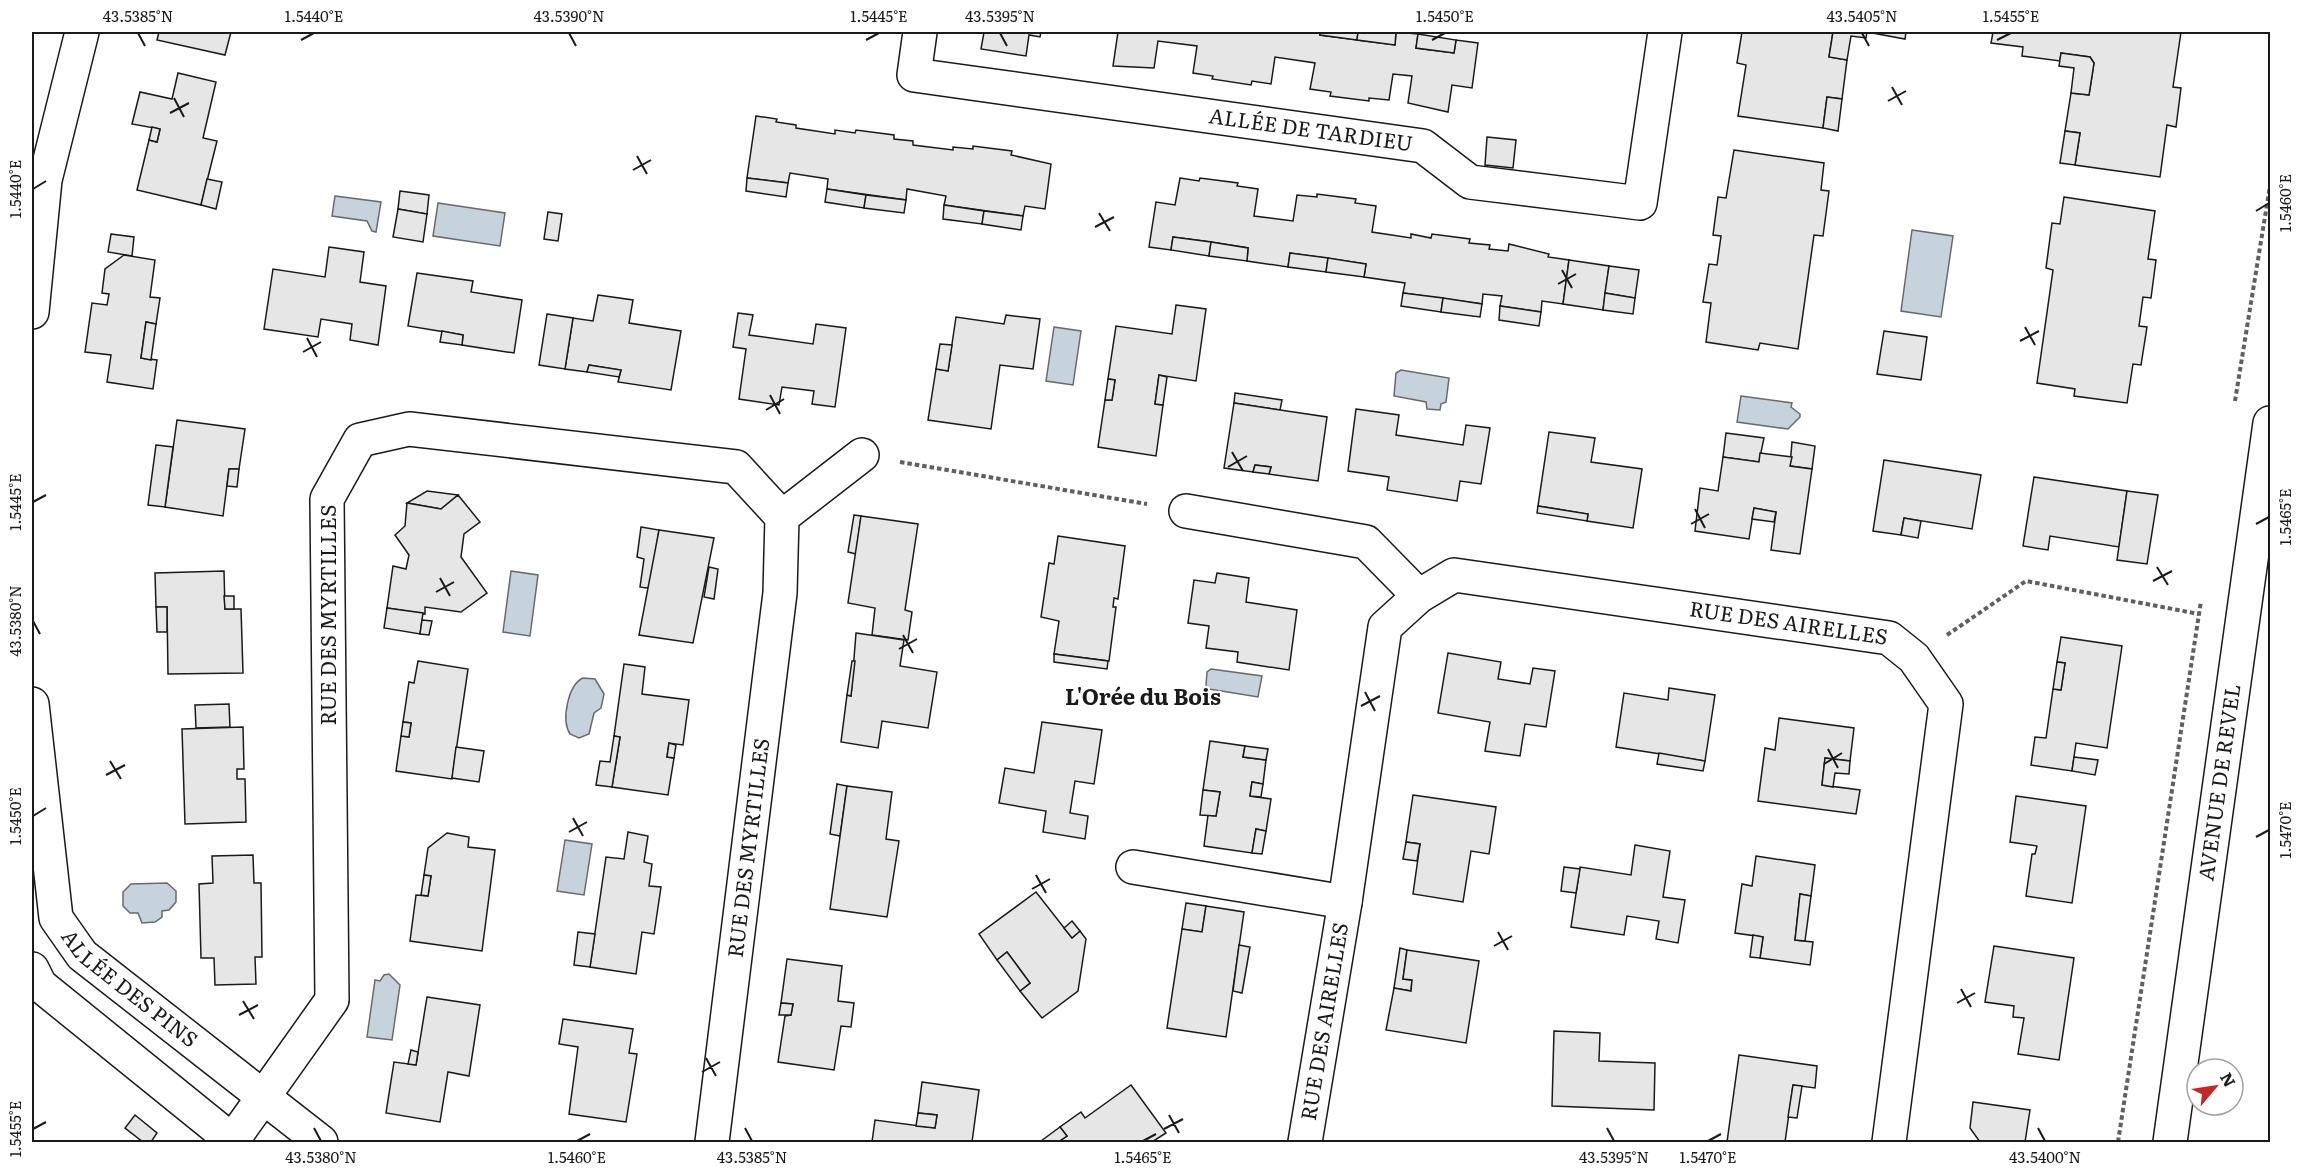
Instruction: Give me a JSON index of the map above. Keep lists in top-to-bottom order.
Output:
{
  "streets": {
    "street": [
      "ALLÉE DE TARDIEU",
      "RUE DES MYRTILLES",
      "RUE DES AIRELLES",
      "AVENUE DE REVEL",
      "ALLÉE DES PINS"
    ]
  },
  "crossings": [
    ["RUE DES MYRTILLES", "ALLÉE DES PINS"]
  ],
  "districts": ["L'Orée du Bois"],
  "north": "top right",
  "coordinates": [
    "43.5385°N",
    "1.5440°E",
    "43.5390°N",
    "1.5445°E",
    "43.5395°N",
    "1.5450°E",
    "43.5405°N",
    "1.5455°E",
    "1.5460°E",
    "1.5465°E",
    "43.5380°N",
    "1.5470°E",
    "43.5400°N"
  ]
}
